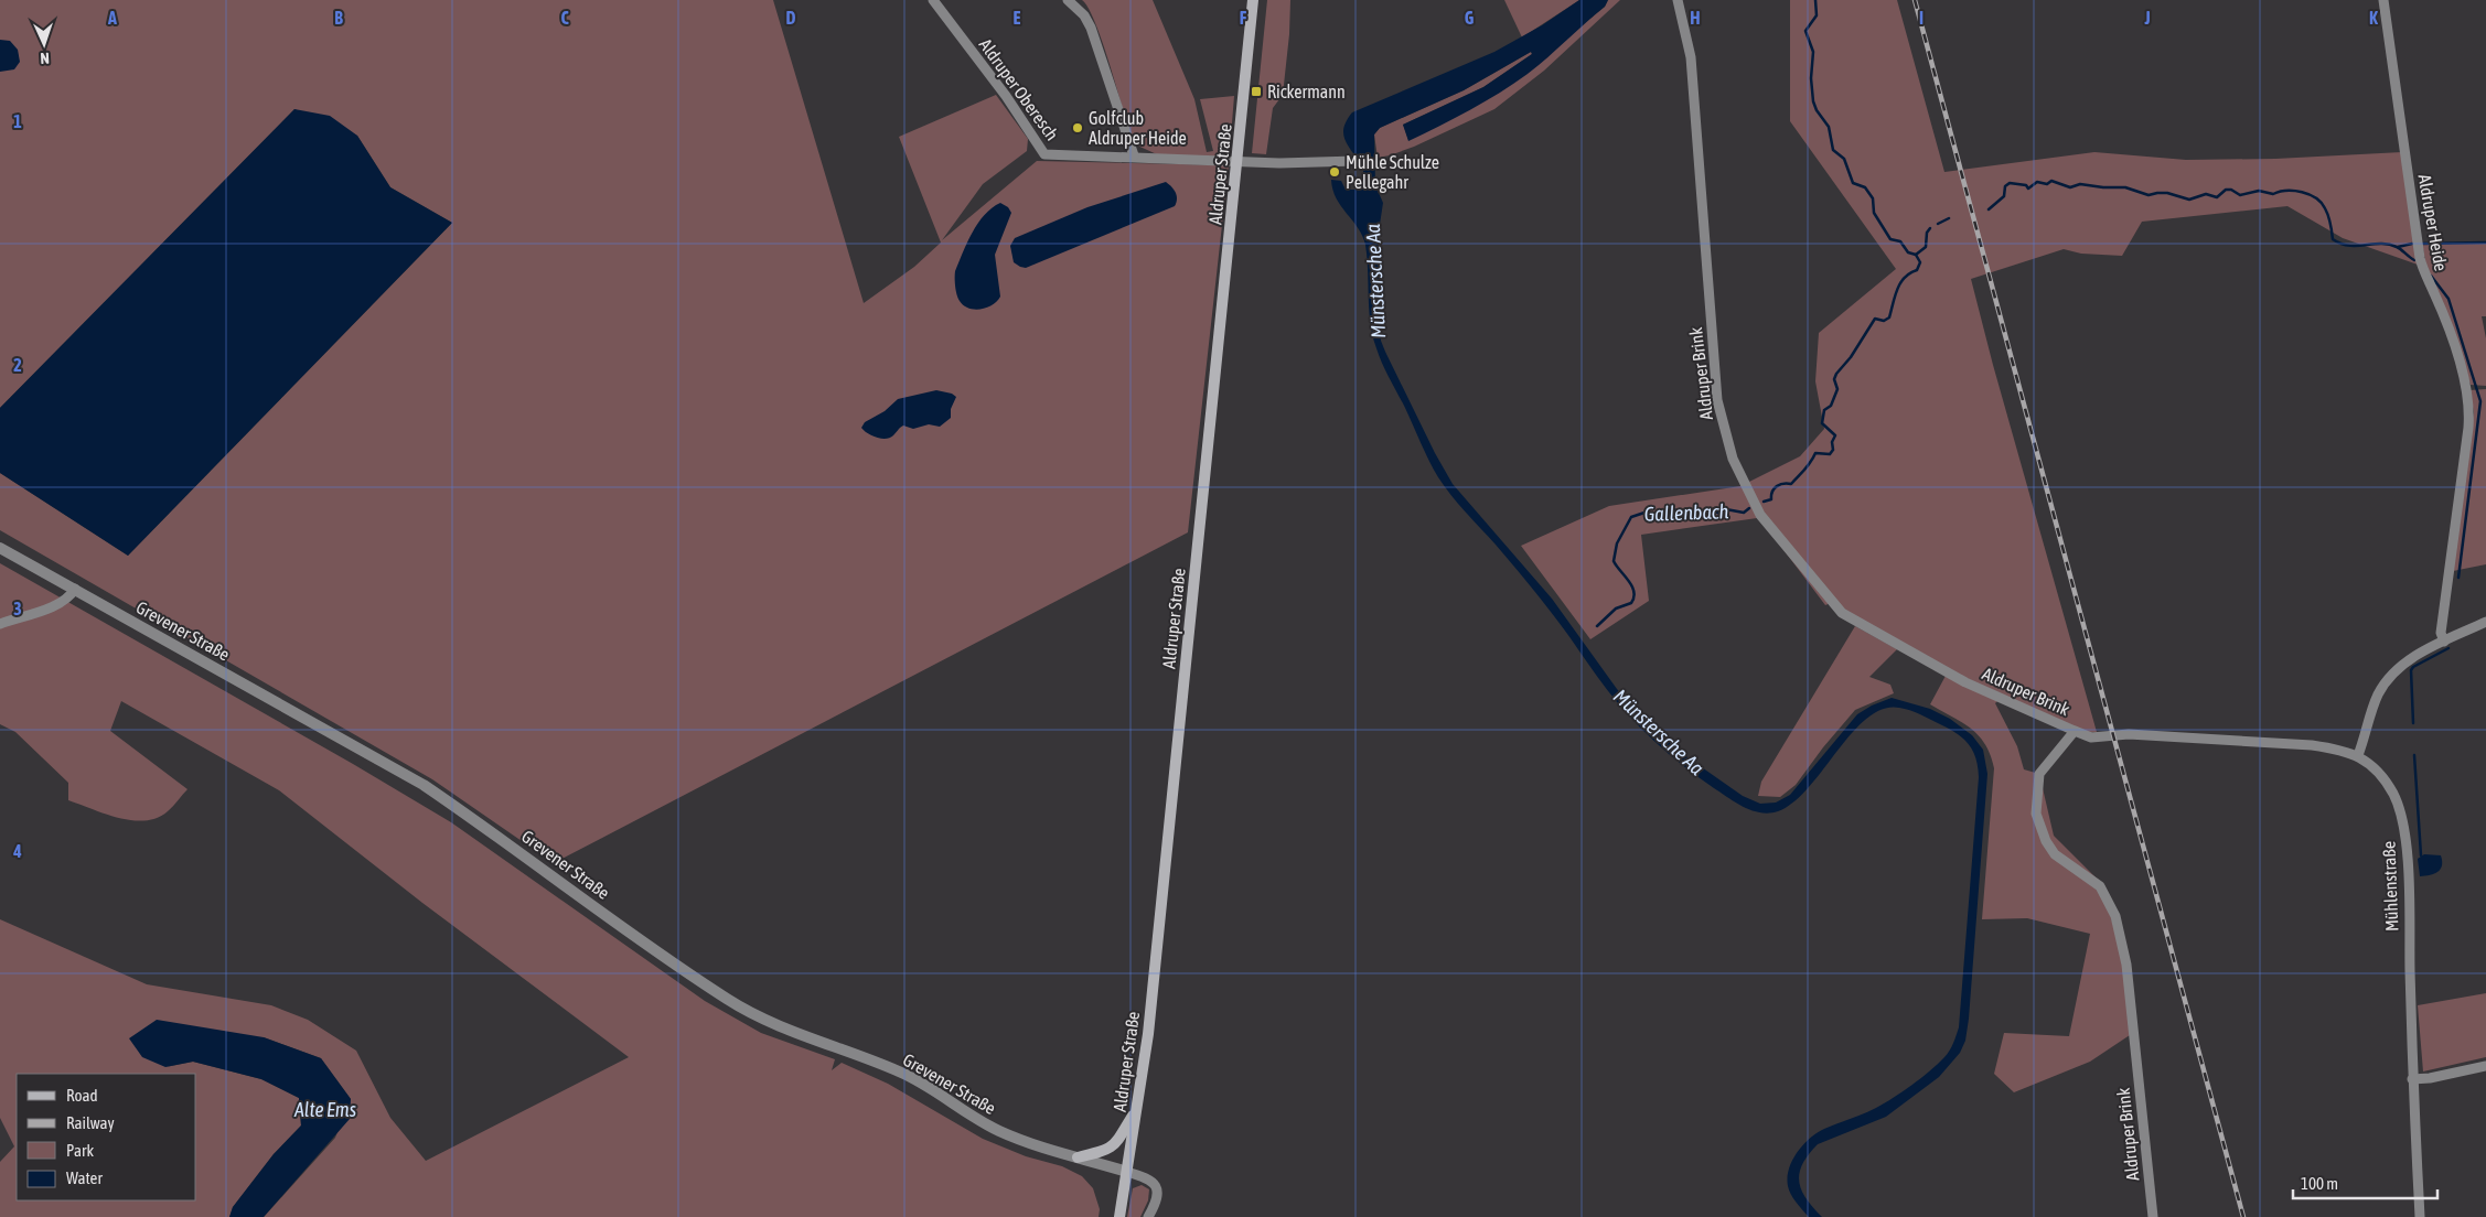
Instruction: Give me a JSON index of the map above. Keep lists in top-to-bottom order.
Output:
{
  "streets": {
    "main road": ["Aldruper Straße"],
    "street": [
      "Aldruper Oberesch",
      "Aldruper Heide",
      "Aldruper Brink",
      "Grevener Straße",
      "Mühlenstraße"
    ]
  },
  "crossings": [
    ["Aldruper Oberesch", "Aldruper Straße"],
    ["Aldruper Straße", "Grevener Straße"],
    ["Aldruper Brink", "Mühlenstraße"]
  ],
  "water": ["Münstersche Aa", "Gallenbach", "Alte Ems"],
  "places": {
    "transit": ["Rickermann"],
    "other": ["Golfclub Aldruper Heide", "Mühle Schulze Pellegahr"]
  },
  "legend": [
    "Road",
    "Railway",
    "Park",
    "Water"
  ],
  "scale_bar": "100 m",
  "north": "bottom",
  "grid": {
    "columns": [
      "A",
      "B",
      "C",
      "D",
      "E",
      "F",
      "G",
      "H",
      "I",
      "J",
      "K"
    ],
    "rows": [
      "1",
      "2",
      "3",
      "4"
    ]
  }
}
